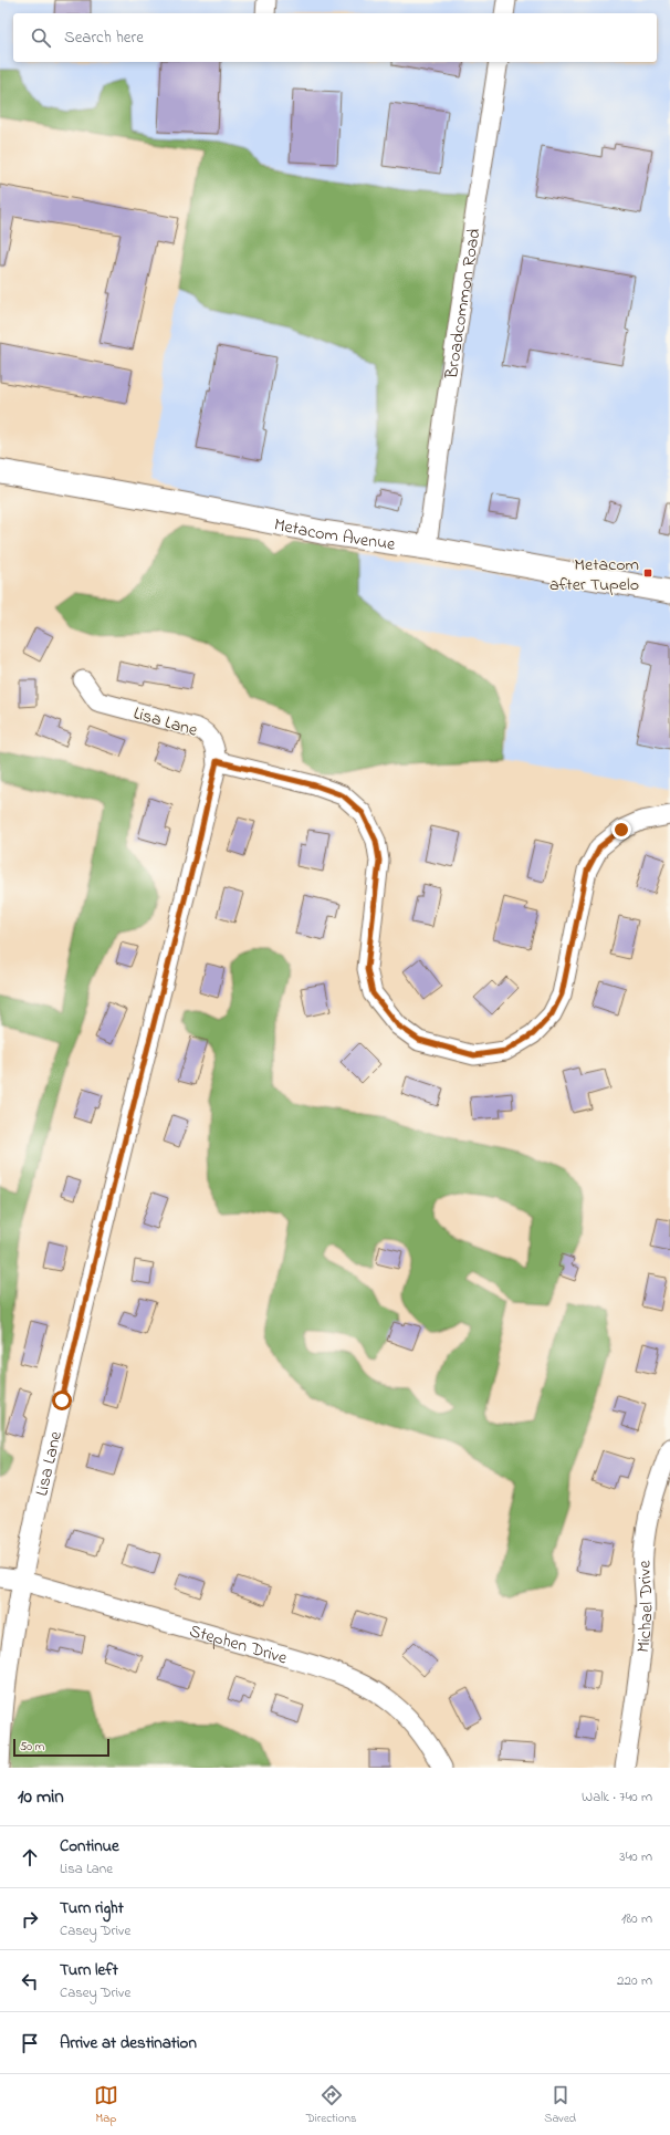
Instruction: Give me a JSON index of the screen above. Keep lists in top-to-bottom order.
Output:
{
  "streets": {
    "main road": ["Metacom Avenue"],
    "street": [
      "Broadcommon Road",
      "Lisa Lane",
      "Michael Drive",
      "Stephen Drive"
    ]
  },
  "crossings": [
    ["Broadcommon Road", "Metacom Avenue"],
    ["Lisa Lane", "Stephen Drive"]
  ],
  "places": {
    "transit": ["Metacom after Tupelo"]
  },
  "scale_bar": "50 m",
  "page": {
    "search": "Search here",
    "scale": "50 m",
    "heading": ["10 min", "Walk · 740 m"],
    "list": [
      ["Continue", "Lisa Lane", "340 m"],
      ["Turn right", "Casey Drive", "180 m"],
      ["Turn left", "Casey Drive", "220 m"],
      "Arrive at destination"
    ],
    "nav": ["Map", "Directions", "Saved"]
  }
}
